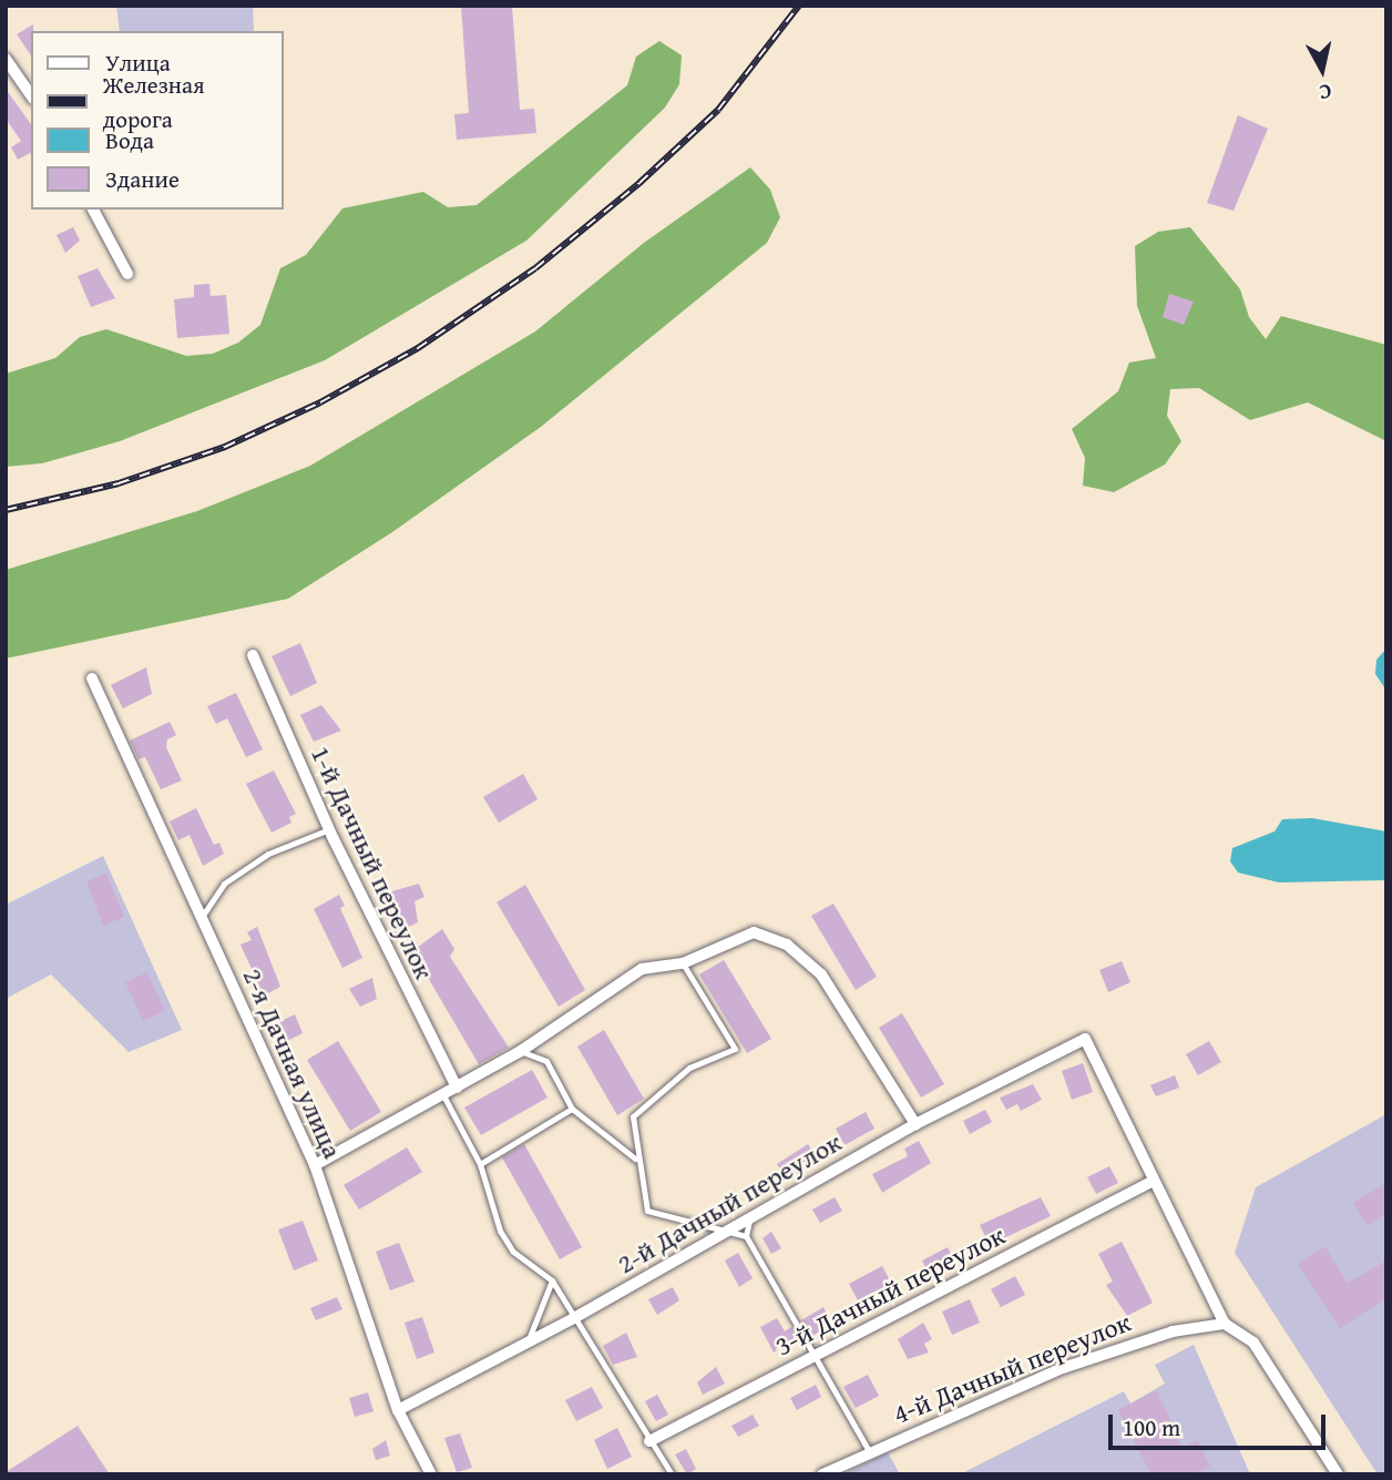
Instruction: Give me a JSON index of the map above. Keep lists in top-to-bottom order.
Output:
{
  "streets": {
    "street": [
      "1-й Дачный переулок",
      "2-я Дачная улица",
      "2-й Дачный переулок",
      "3-й Дачный переулок",
      "4-й Дачный переулок"
    ]
  },
  "crossings": [
    ["2-я Дачная улица", "2-й Дачный переулок"],
    ["2-й Дачный переулок", "3-й Дачный переулок"]
  ],
  "legend": [
    "Улица",
    "Железная дорога",
    "Вода",
    "Здание"
  ],
  "scale_bar": "100 m",
  "north": "bottom"
}
